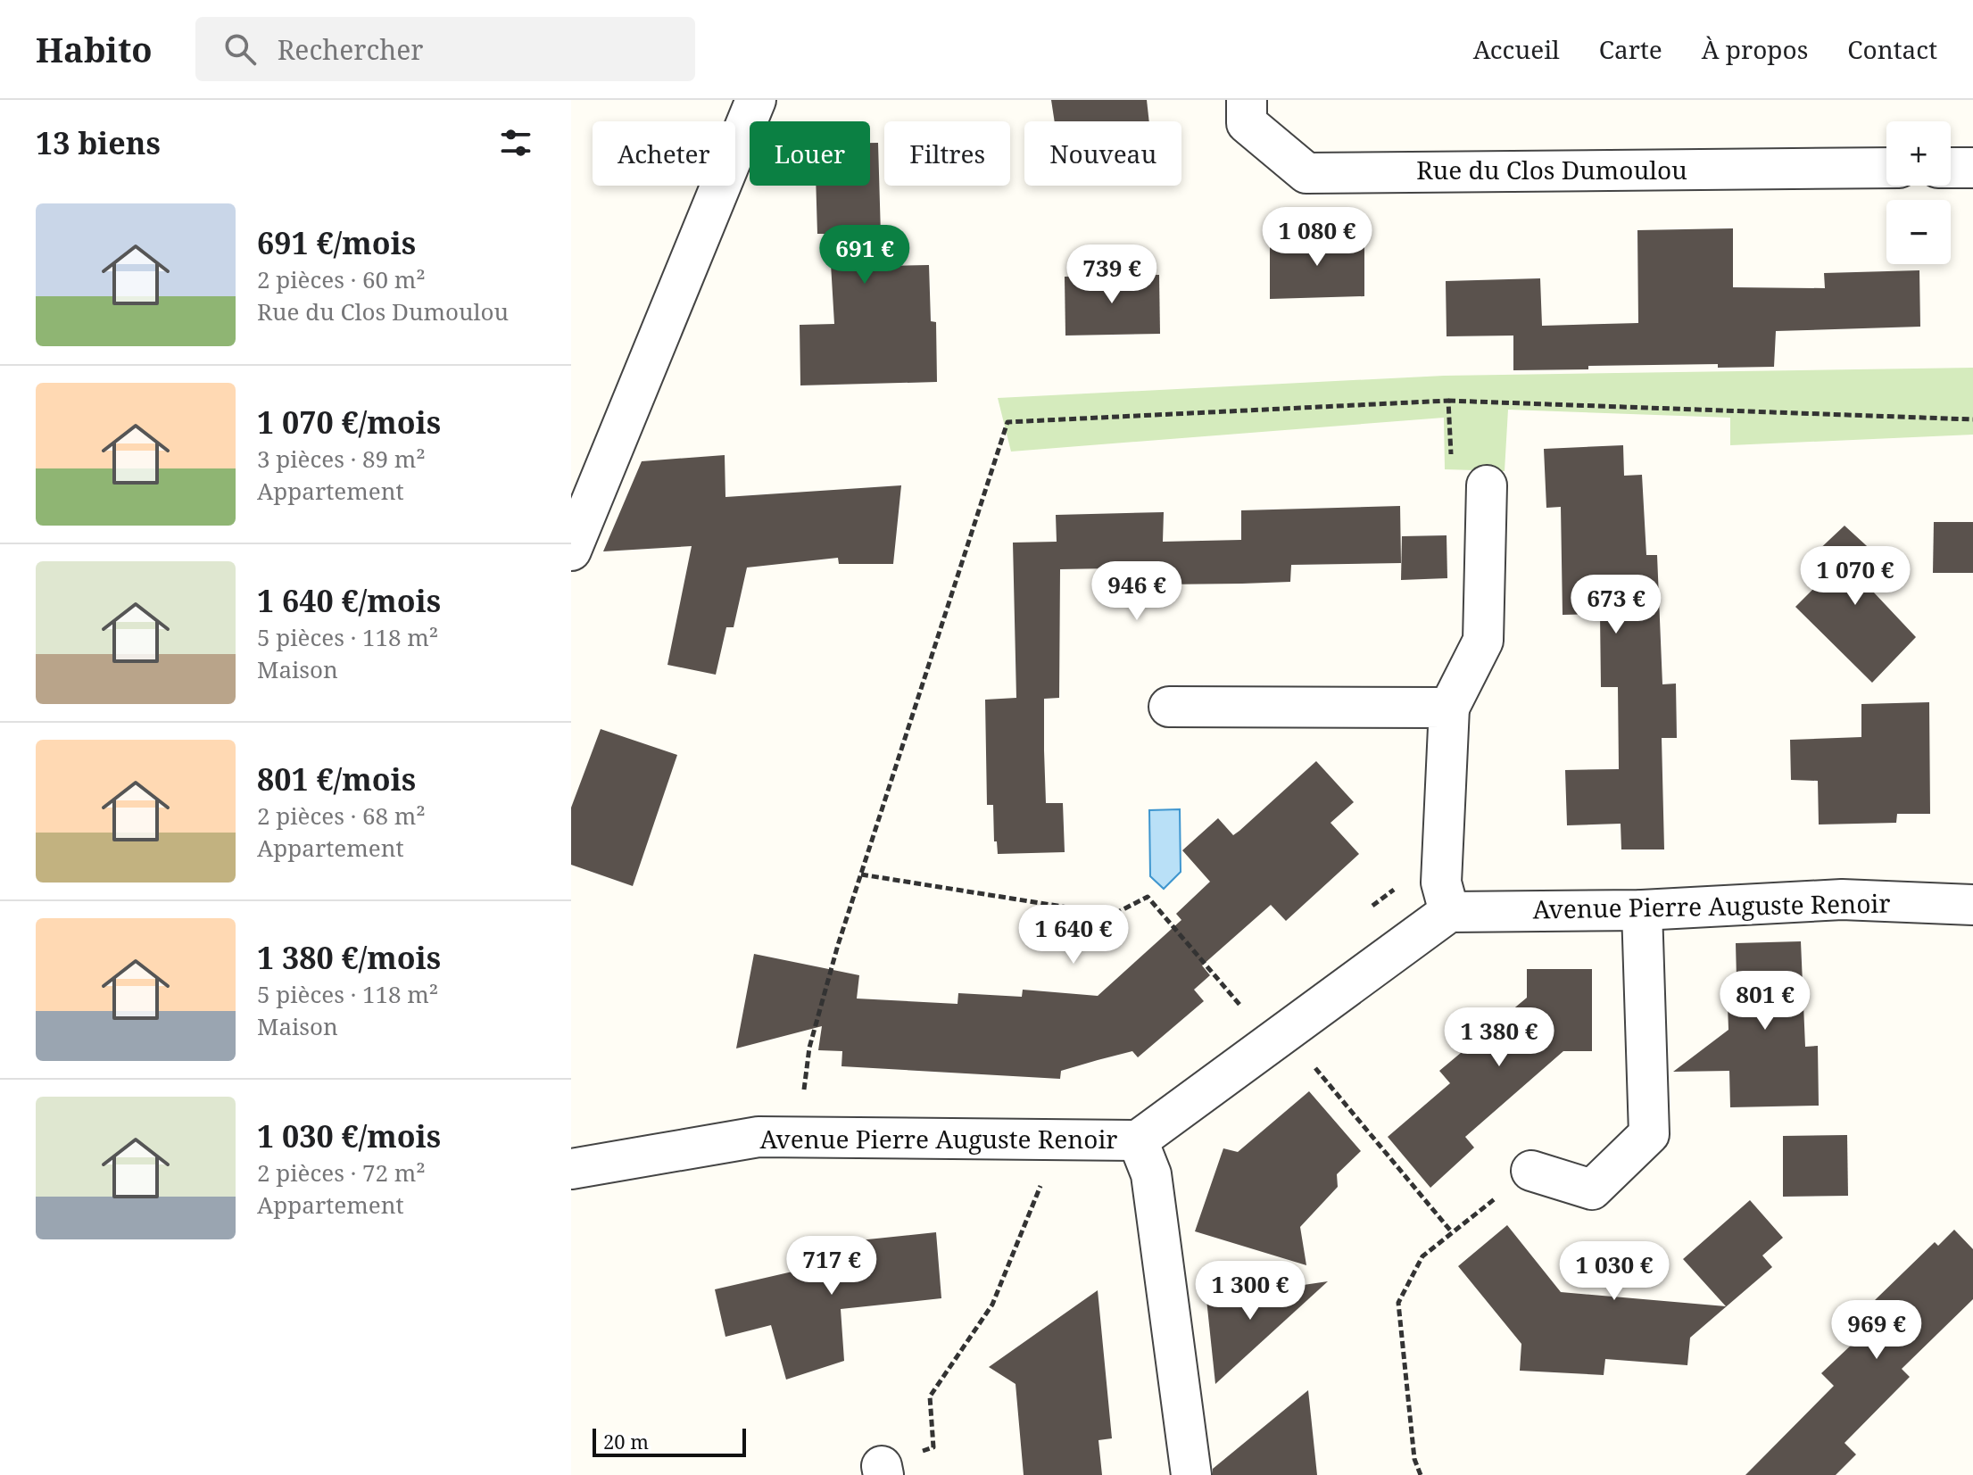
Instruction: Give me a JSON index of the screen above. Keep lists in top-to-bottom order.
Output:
{
  "streets": {
    "street": ["Rue du Clos Dumoulou", "Avenue Pierre Auguste Renoir"]
  },
  "scale_bar": "20 m",
  "page": {
    "header": "Habito",
    "search": "Rechercher",
    "nav": [
      "Accueil",
      "Carte",
      "À propos",
      "Contact"
    ],
    "heading": "13 biens",
    "map_buttons": ["+", "−"],
    "chip": [
      "Acheter",
      "Louer",
      "Filtres",
      "Nouveau"
    ],
    "list": [
      {
        "name": "691 €/mois",
        "note": "2 pièces · 60 m² · Rue du Clos Dumoulou"
      },
      {
        "name": "1 070 €/mois",
        "note": "3 pièces · 89 m² · Appartement"
      },
      {
        "name": "1 640 €/mois",
        "note": "5 pièces · 118 m² · Maison"
      },
      {
        "name": "801 €/mois",
        "note": "2 pièces · 68 m² · Appartement"
      },
      {
        "name": "1 380 €/mois",
        "note": "5 pièces · 118 m² · Maison"
      },
      {
        "name": "1 030 €/mois",
        "note": "2 pièces · 72 m² · Appartement"
      }
    ],
    "price": [
      "1 080 €",
      "691 €",
      "739 €",
      "1 070 €",
      "946 €",
      "673 €",
      "1 640 €",
      "801 €",
      "1 380 €",
      "717 €",
      "1 030 €",
      "1 300 €",
      "969 €"
    ],
    "scale": "20 m"
  }
}
